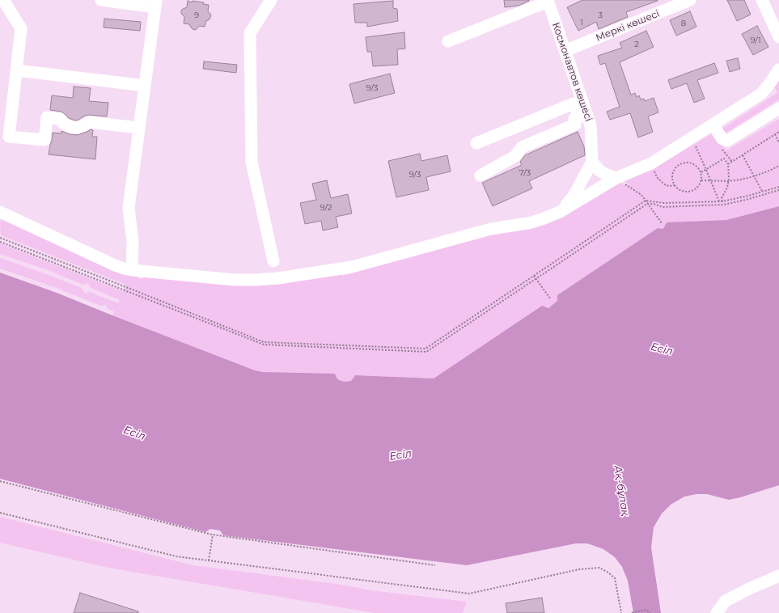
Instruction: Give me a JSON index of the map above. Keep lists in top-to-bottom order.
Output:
{
  "streets": {
    "street": ["Меркі көшесі", "Космонавтов көшесі"]
  },
  "crossings": [
    ["Меркі көшесі", "Космонавтов көшесі"]
  ],
  "water": ["Есіл", "Ақ-бұлақ"],
  "house_numbers": [
    "9",
    "3",
    "1",
    "8",
    "9/1",
    "2",
    "9/3",
    "7/3",
    "9/3",
    "9/2"
  ]
}
